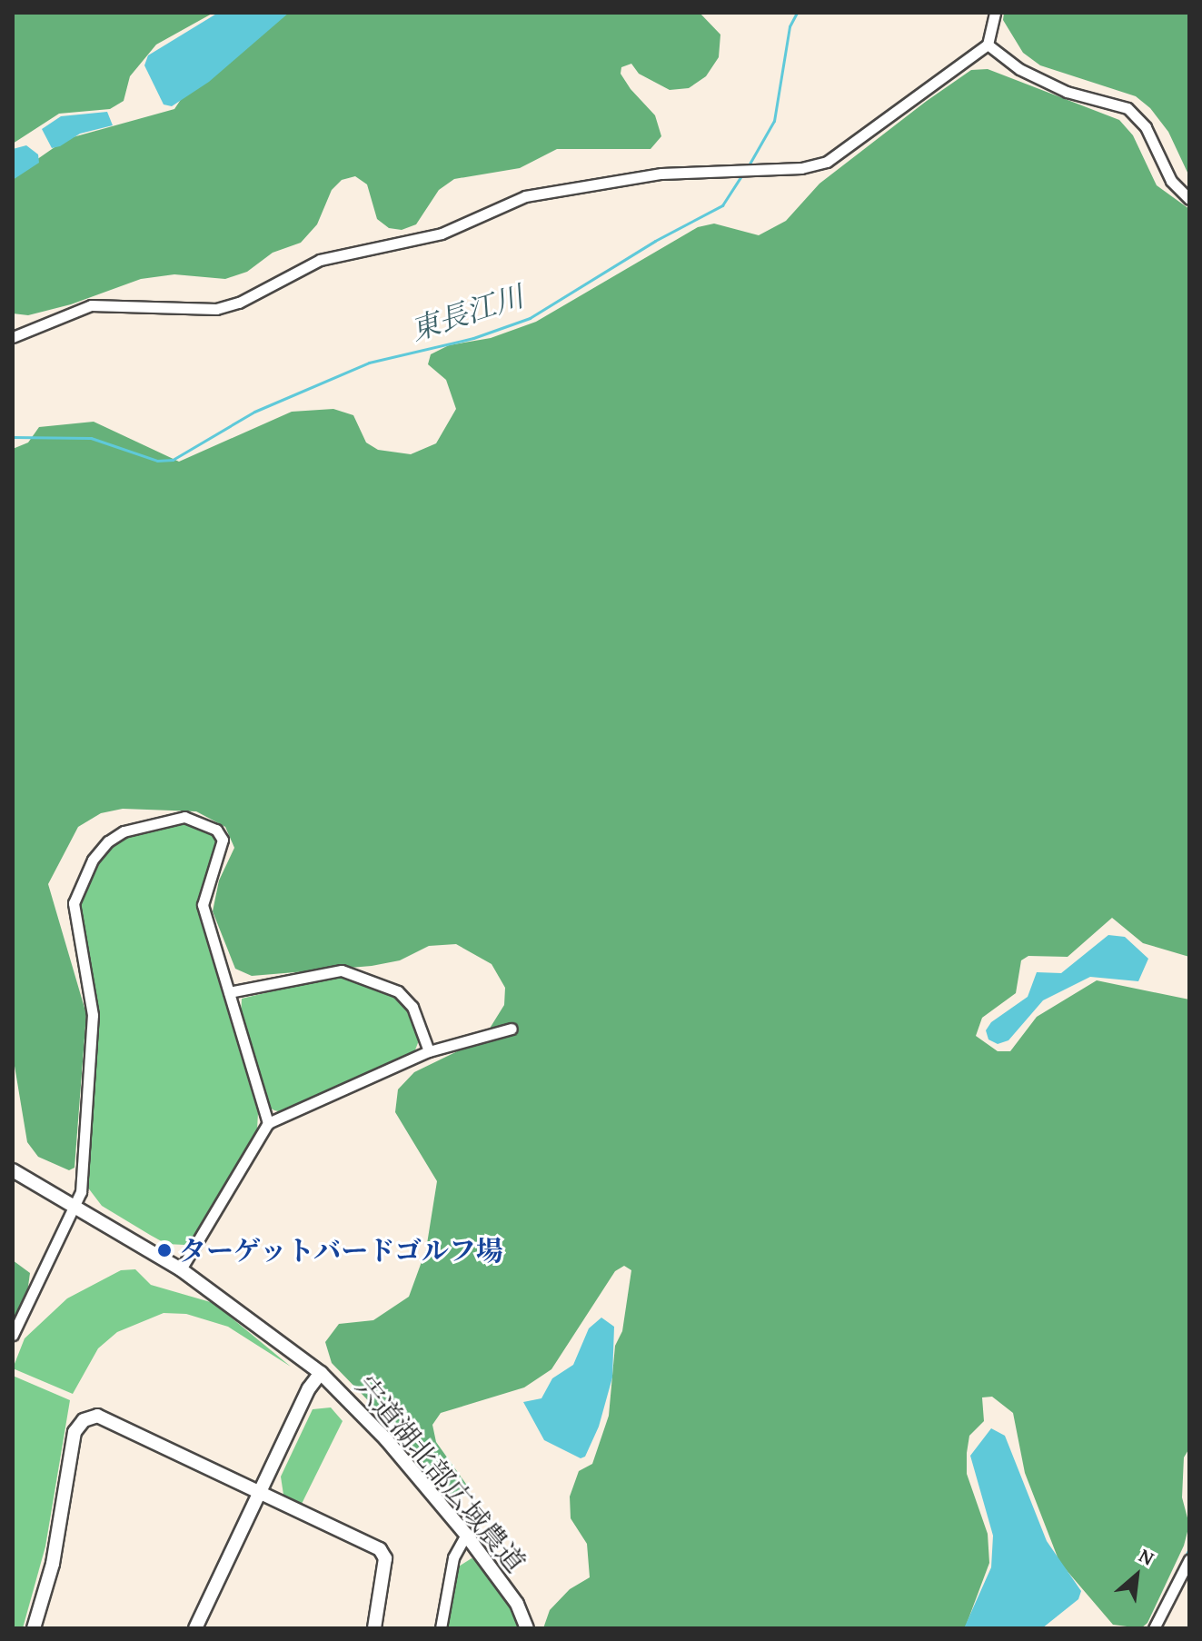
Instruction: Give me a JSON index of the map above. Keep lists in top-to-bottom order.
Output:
{
  "streets": {
    "street": ["宍道湖北部広域農道"]
  },
  "water": ["東長江川"],
  "places": ["ターゲットバードゴルフ場"],
  "north": "top right"
}
